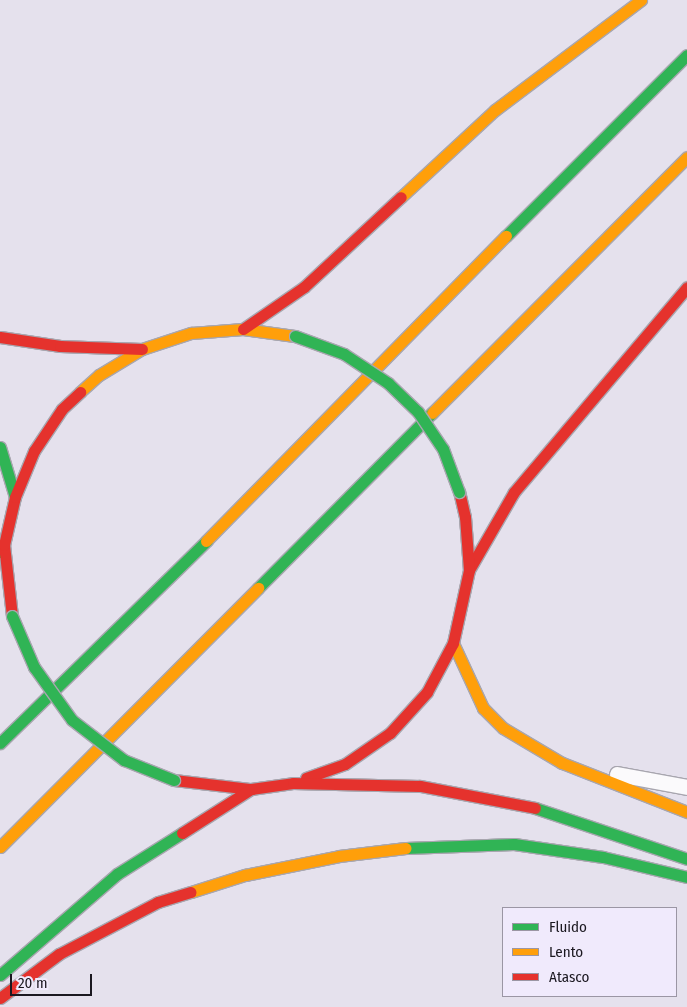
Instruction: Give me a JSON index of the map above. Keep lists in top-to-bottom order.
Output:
{
  "legend": ["Fluido", "Lento", "Atasco"],
  "scale_bar": "20 m"
}
